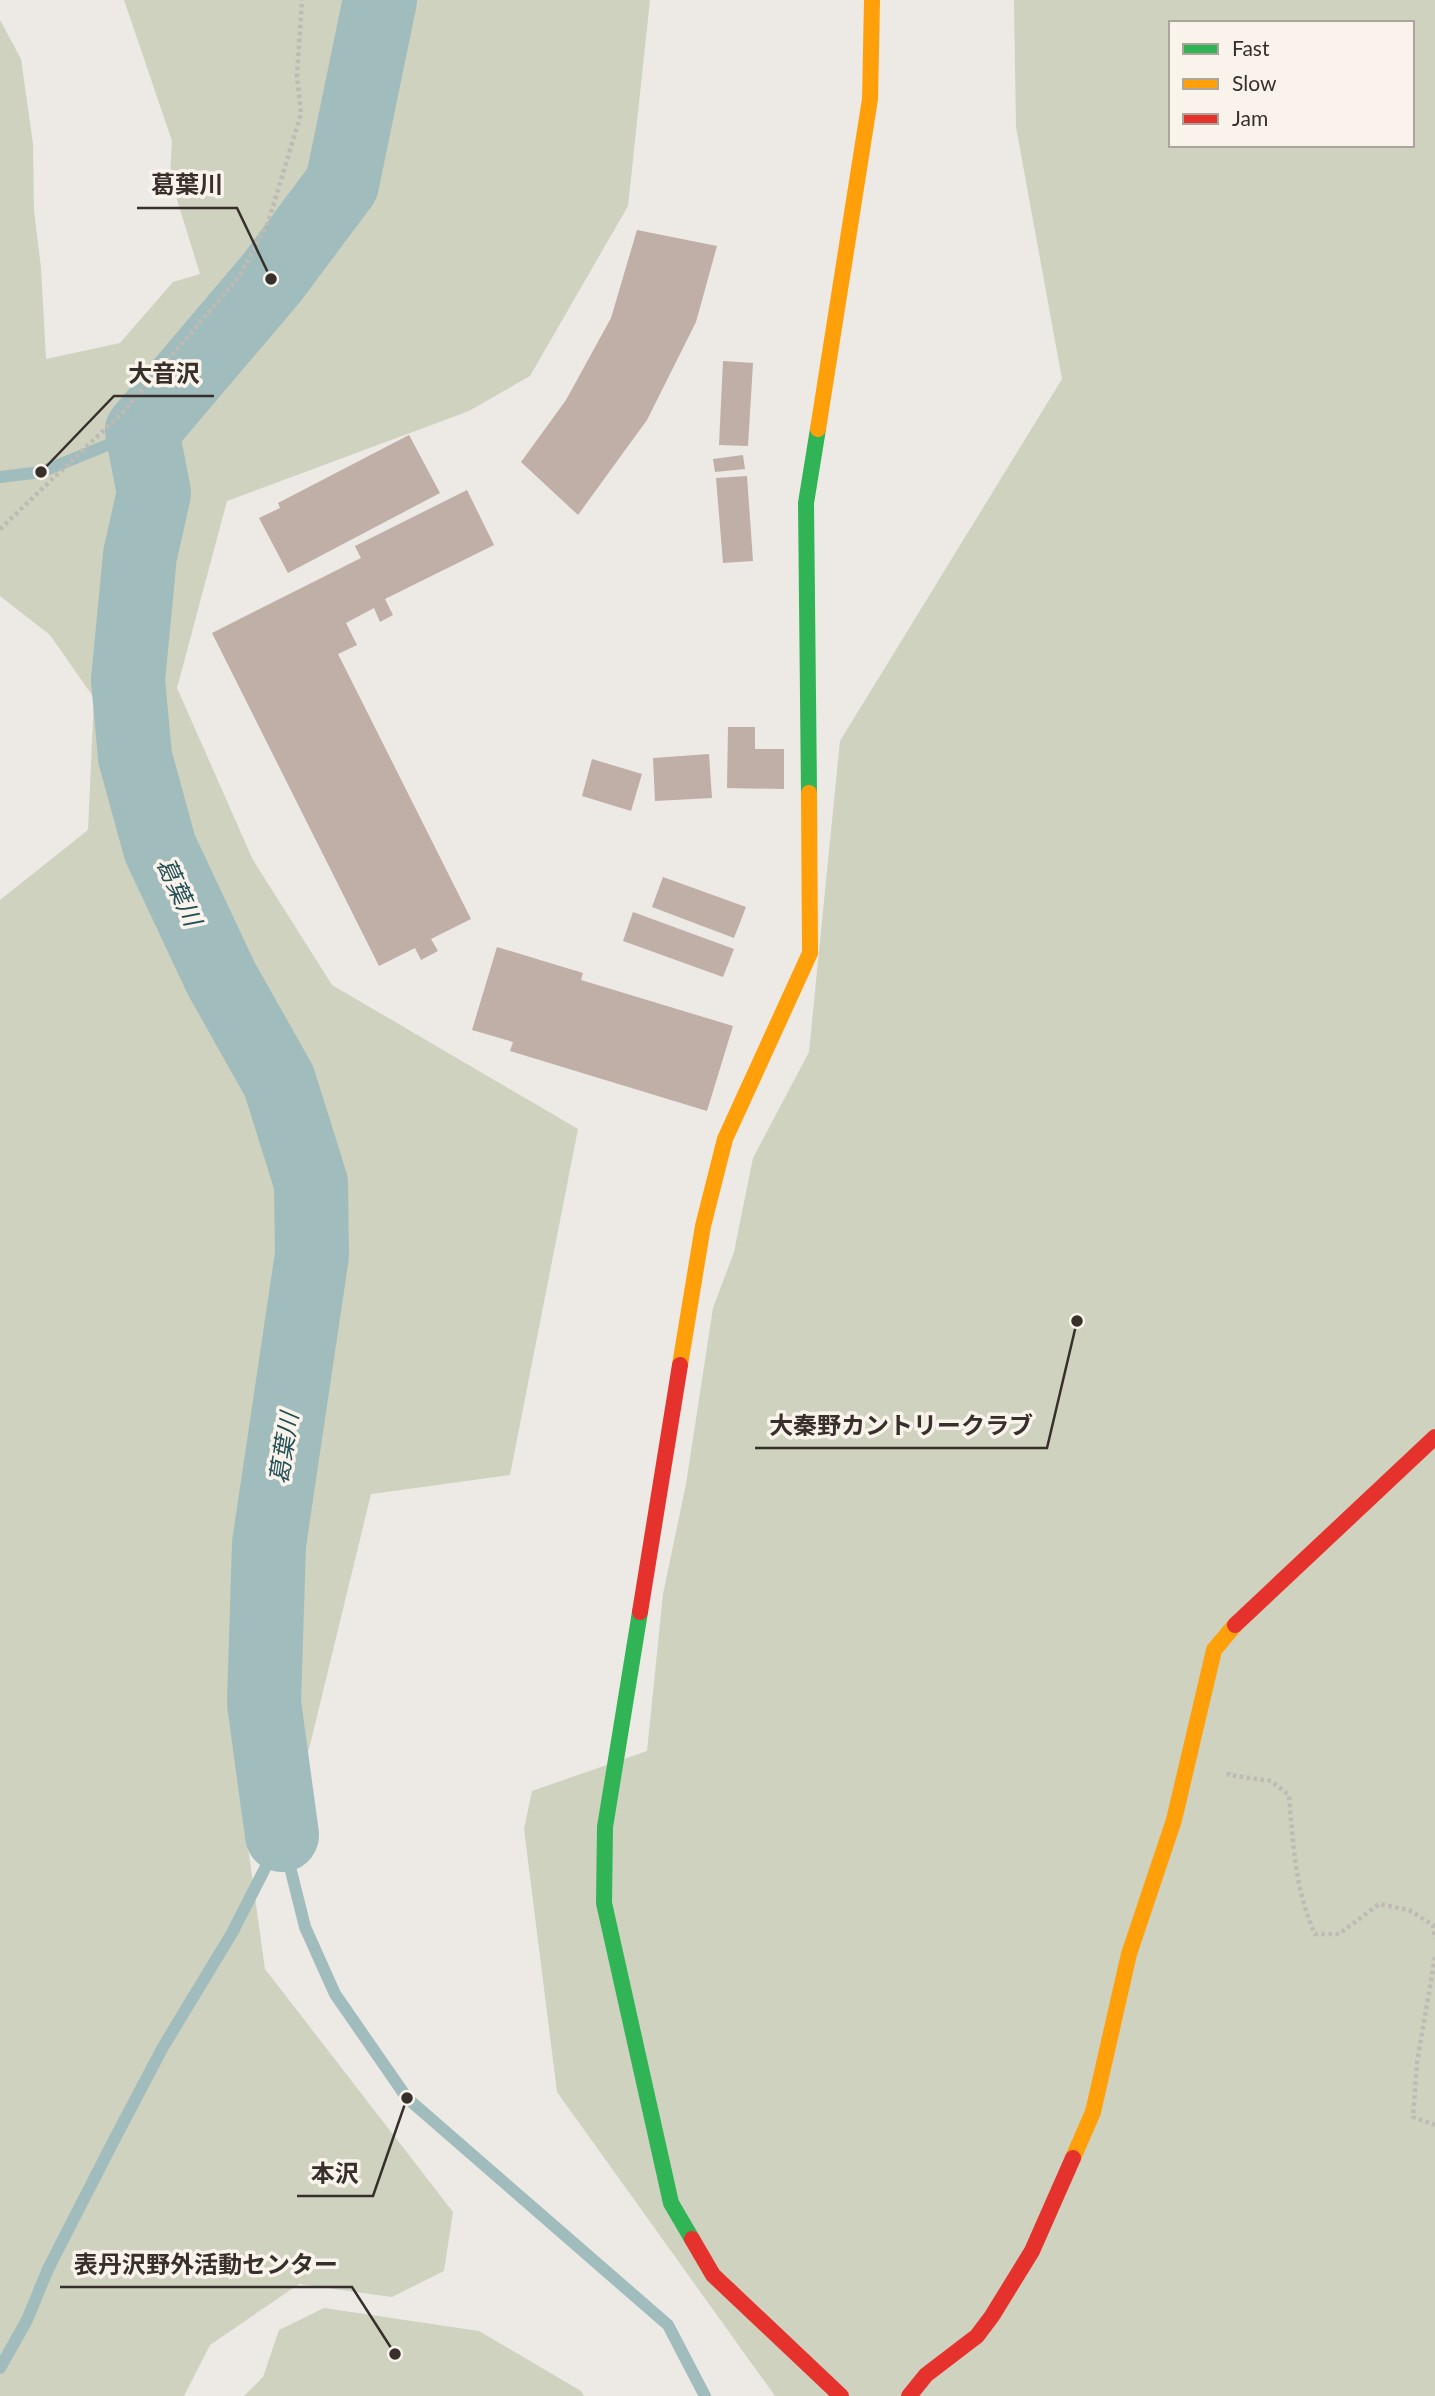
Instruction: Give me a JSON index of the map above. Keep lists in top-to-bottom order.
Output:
{
  "water": ["葛葉川"],
  "places": [
    "葛葉川",
    "大音沢",
    "大秦野カントリークラブ",
    "本沢",
    "表丹沢野外活動センター"
  ],
  "legend": ["Fast", "Slow", "Jam"]
}
